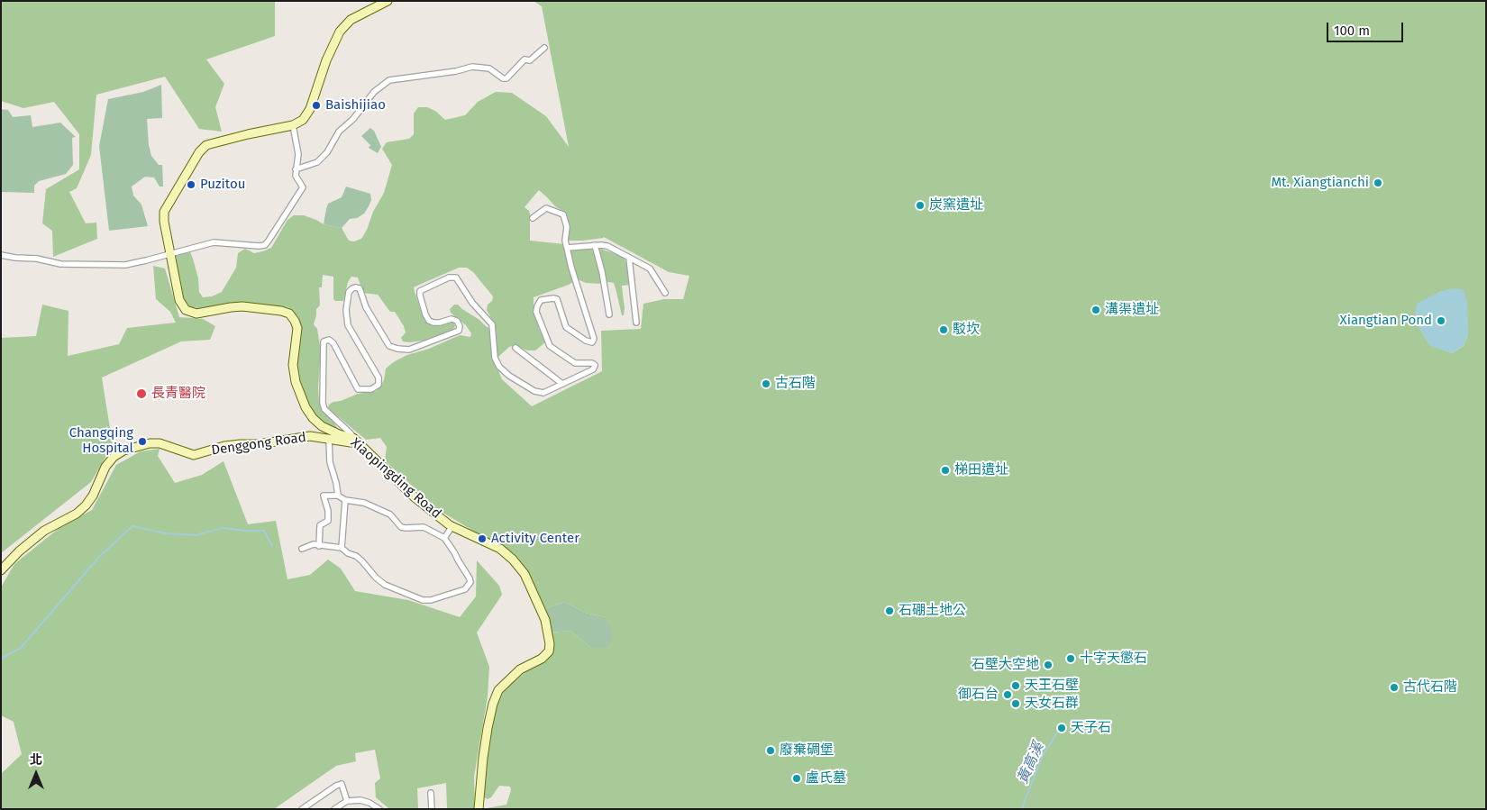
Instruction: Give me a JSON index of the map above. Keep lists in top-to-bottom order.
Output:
{
  "streets": {
    "street": ["Denggong Road", "Xiaopingding Road"]
  },
  "crossings": [
    ["Denggong Road", "Xiaopingding Road"]
  ],
  "water": ["黃高溪"],
  "places": [
    "Baishijiao",
    "Mt. Xiangtianchi",
    "Puzitou",
    "炭窯遺址",
    "溝渠遺址",
    "Xiangtian Pond",
    "駁坎",
    "古石階",
    "長青醫院",
    "Changqing Hospital",
    "梯田遺址",
    "Activity Center",
    "石硼土地公",
    "十字天懲石",
    "石壁大空地",
    "天王石壁",
    "古代石階",
    "御石台",
    "天女石群",
    "天子石",
    "廢棄碉堡",
    "盧氏墓"
  ],
  "scale_bar": "100 m",
  "north": "top"
}
